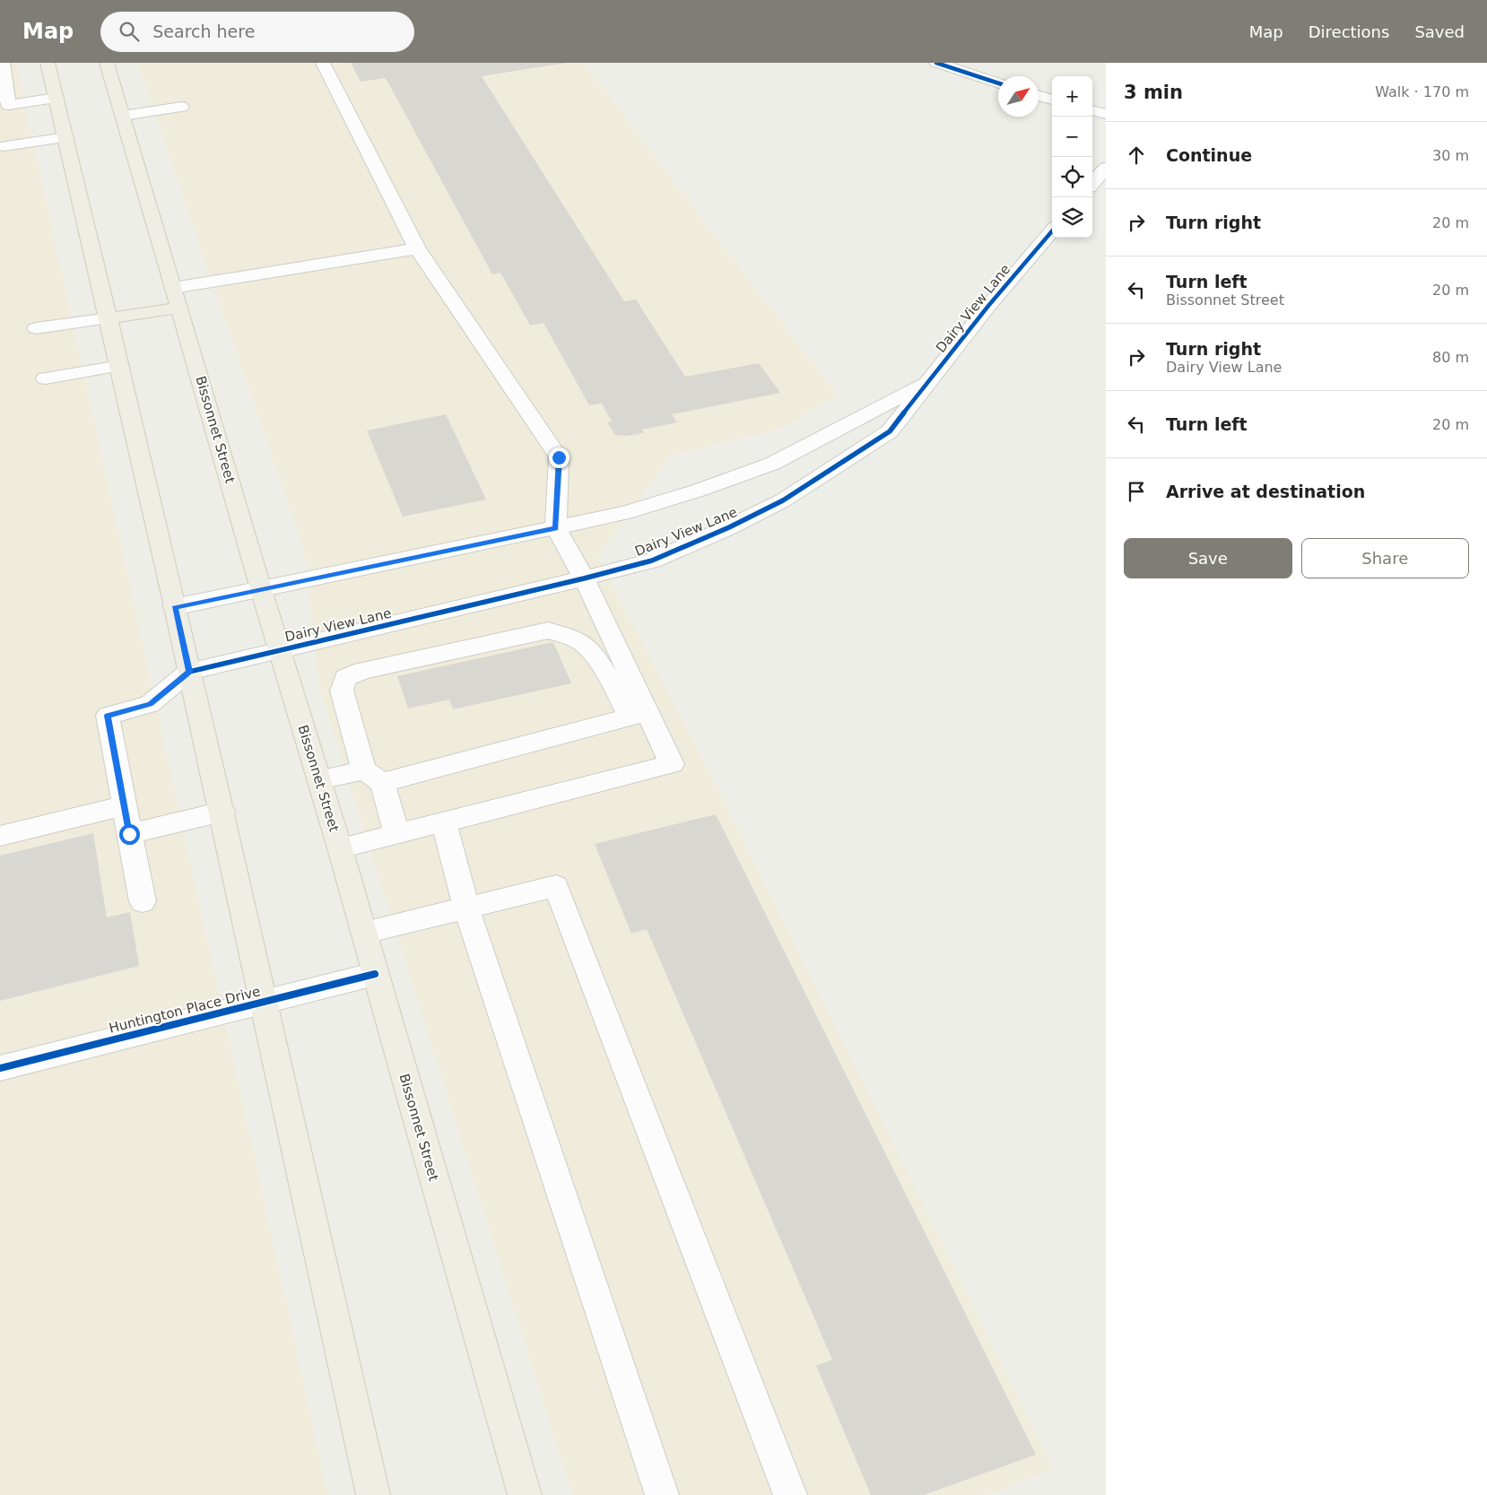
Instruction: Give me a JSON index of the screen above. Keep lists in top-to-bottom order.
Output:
{
  "streets": {
    "main road": ["Bissonnet Street"],
    "street": ["Dairy View Lane", "Huntington Place Drive"]
  },
  "crossings": [
    ["Dairy View Lane", "Bissonnet Street"],
    ["Bissonnet Street", "Huntington Place Drive"]
  ],
  "north": "top right",
  "page": {
    "header": "Map",
    "search": "Search here",
    "nav": ["Map", "Directions", "Saved"],
    "heading": ["3 min", "Walk · 170 m"],
    "map_buttons": ["+", "−"],
    "list": [
      ["Continue", "30 m"],
      ["Turn right", "20 m"],
      ["Turn left", "Bissonnet Street", "20 m"],
      ["Turn right", "Dairy View Lane", "80 m"],
      ["Turn left", "20 m"],
      "Arrive at destination"
    ],
    "buttons": ["Save", "Share"]
  }
}
